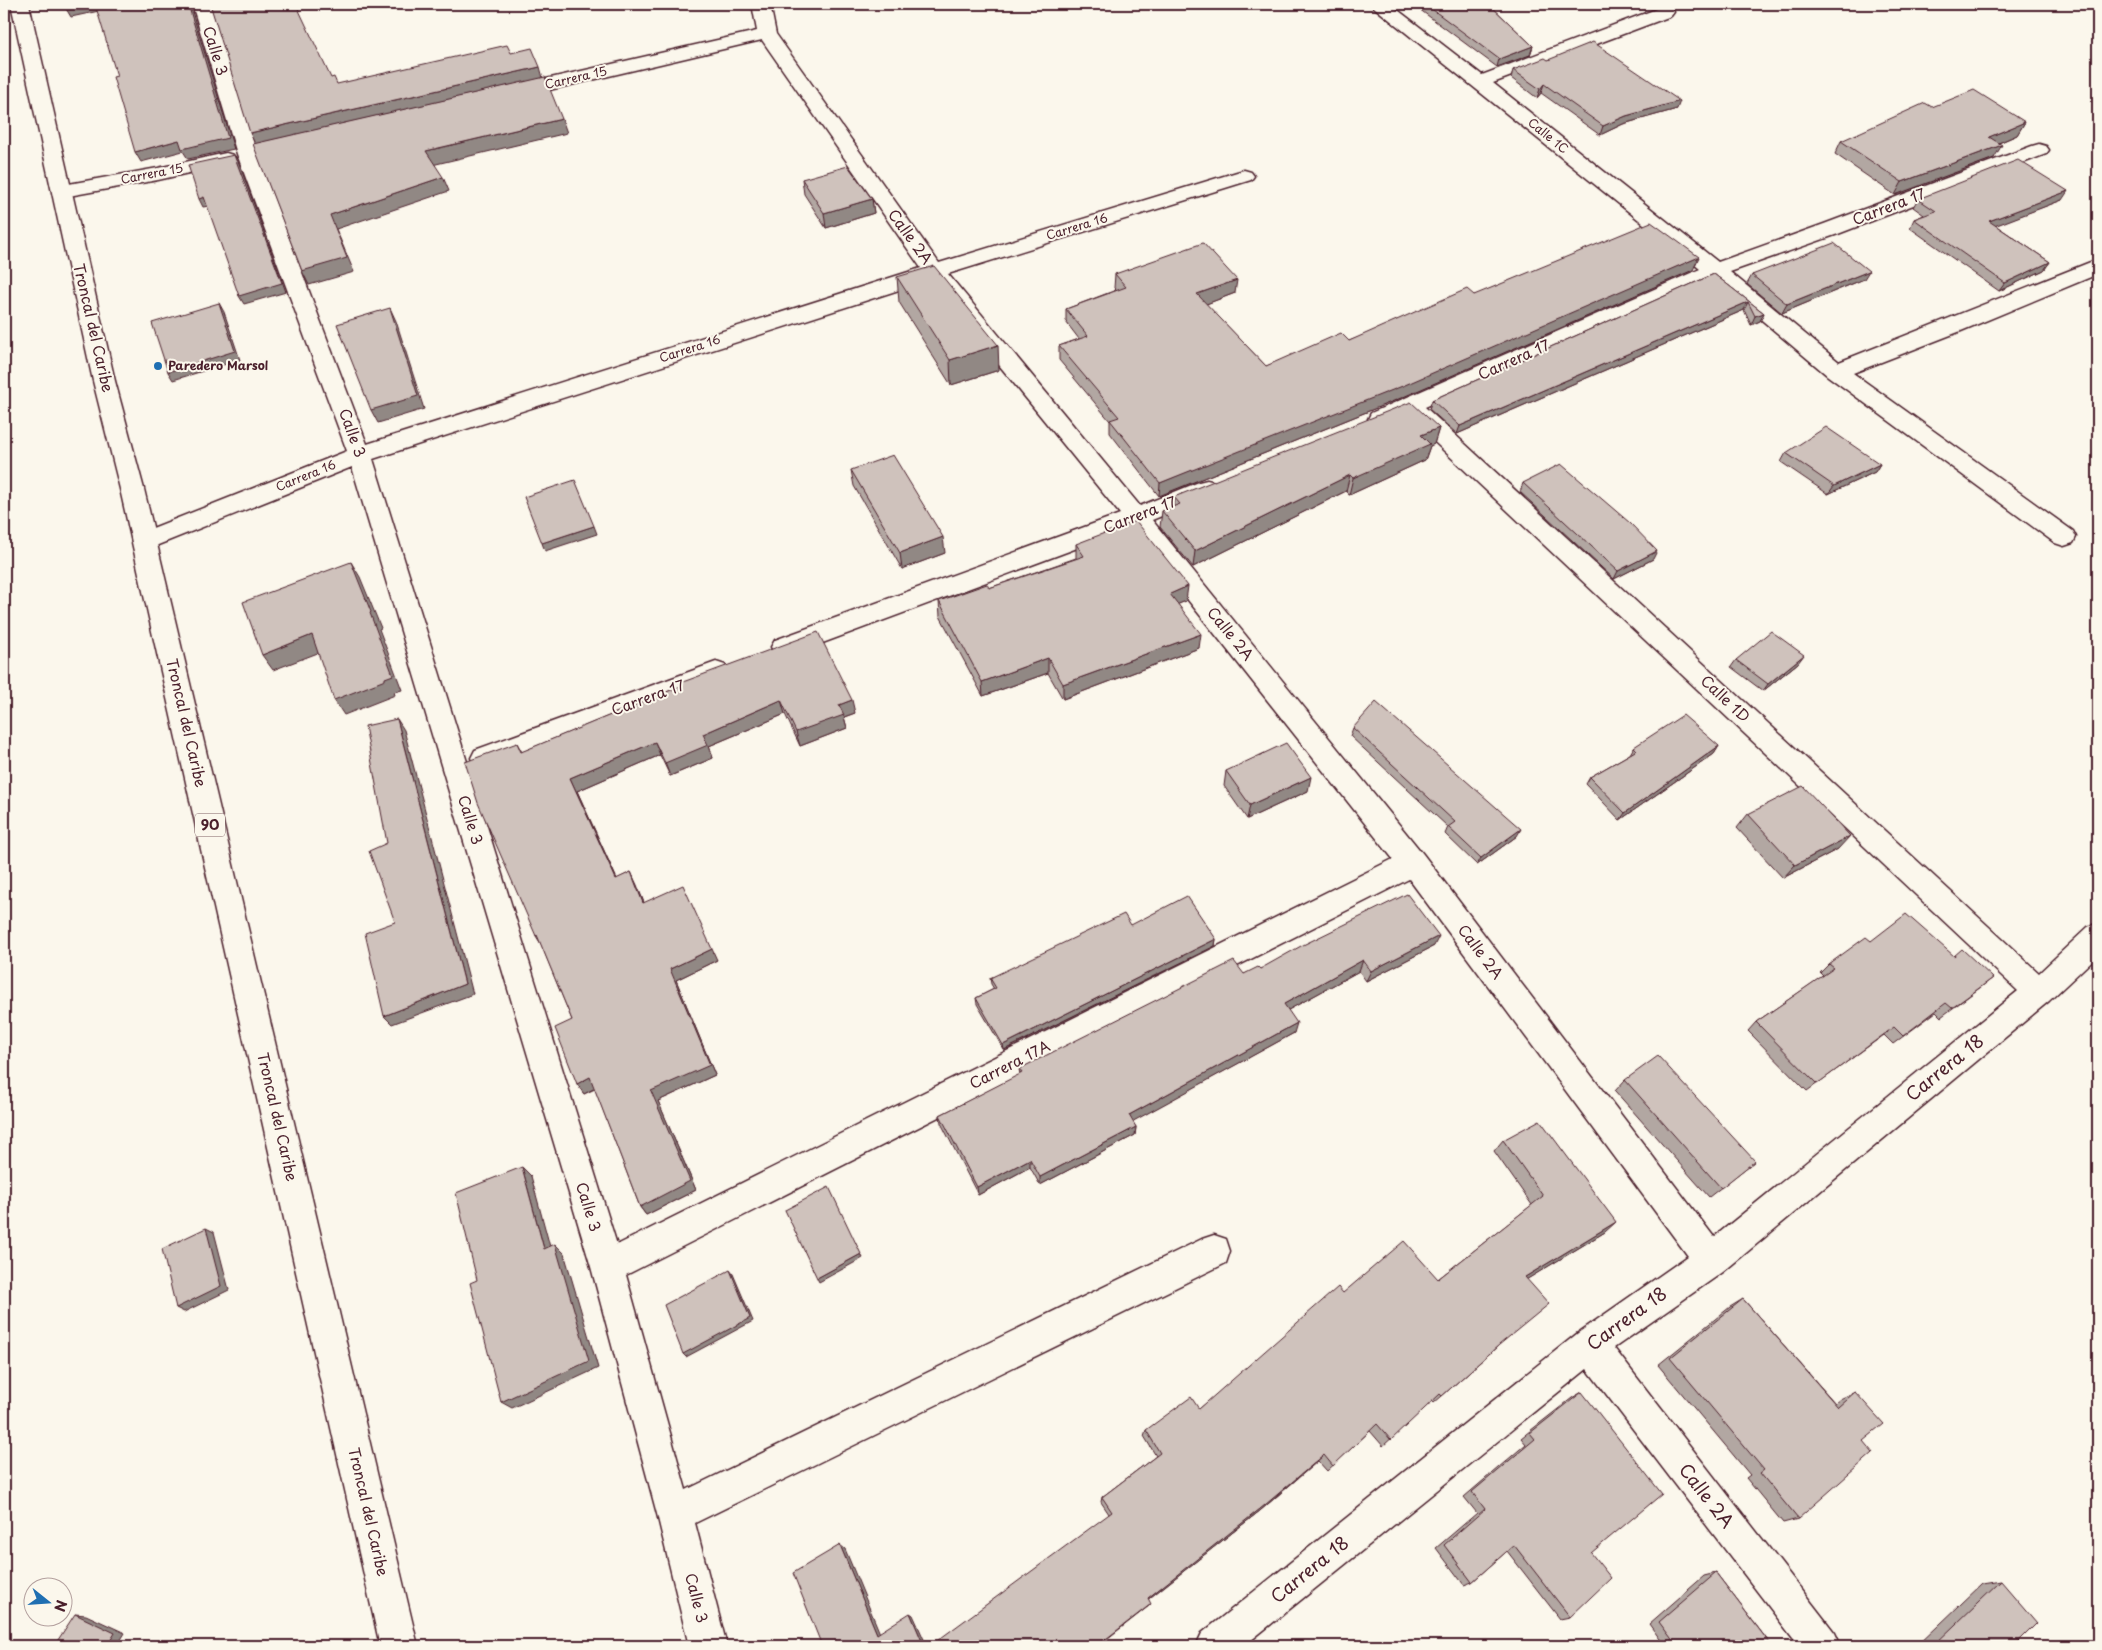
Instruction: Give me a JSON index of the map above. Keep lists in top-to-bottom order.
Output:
{
  "streets": {
    "main road": [
      "Calle 3",
      "Carrera 15",
      "Calle 1C",
      "Carrera 17",
      "Carrera 16",
      "Calle 2A",
      "Troncal del Caribe",
      "Calle 1D",
      "90",
      "Carrera 17A",
      "Carrera 18"
    ]
  },
  "crossings": [
    ["Calle 3", "Carrera 15"],
    ["Calle 3", "Carrera 17"],
    ["Calle 3", "Carrera 16"],
    ["Calle 3", "Carrera 17A"],
    ["Carrera 15", "Calle 2A"],
    ["Carrera 15", "Troncal del Caribe"],
    ["Calle 1C", "Carrera 17"],
    ["Carrera 17", "Calle 2A"],
    ["Carrera 17", "Calle 1D"],
    ["Carrera 16", "Calle 2A"],
    ["Carrera 16", "Troncal del Caribe"],
    ["Calle 2A", "Carrera 17A"],
    ["Calle 2A", "Carrera 18"],
    ["Calle 1D", "Carrera 18"]
  ],
  "places": ["Paredero Marsol"],
  "north": "right"
}
